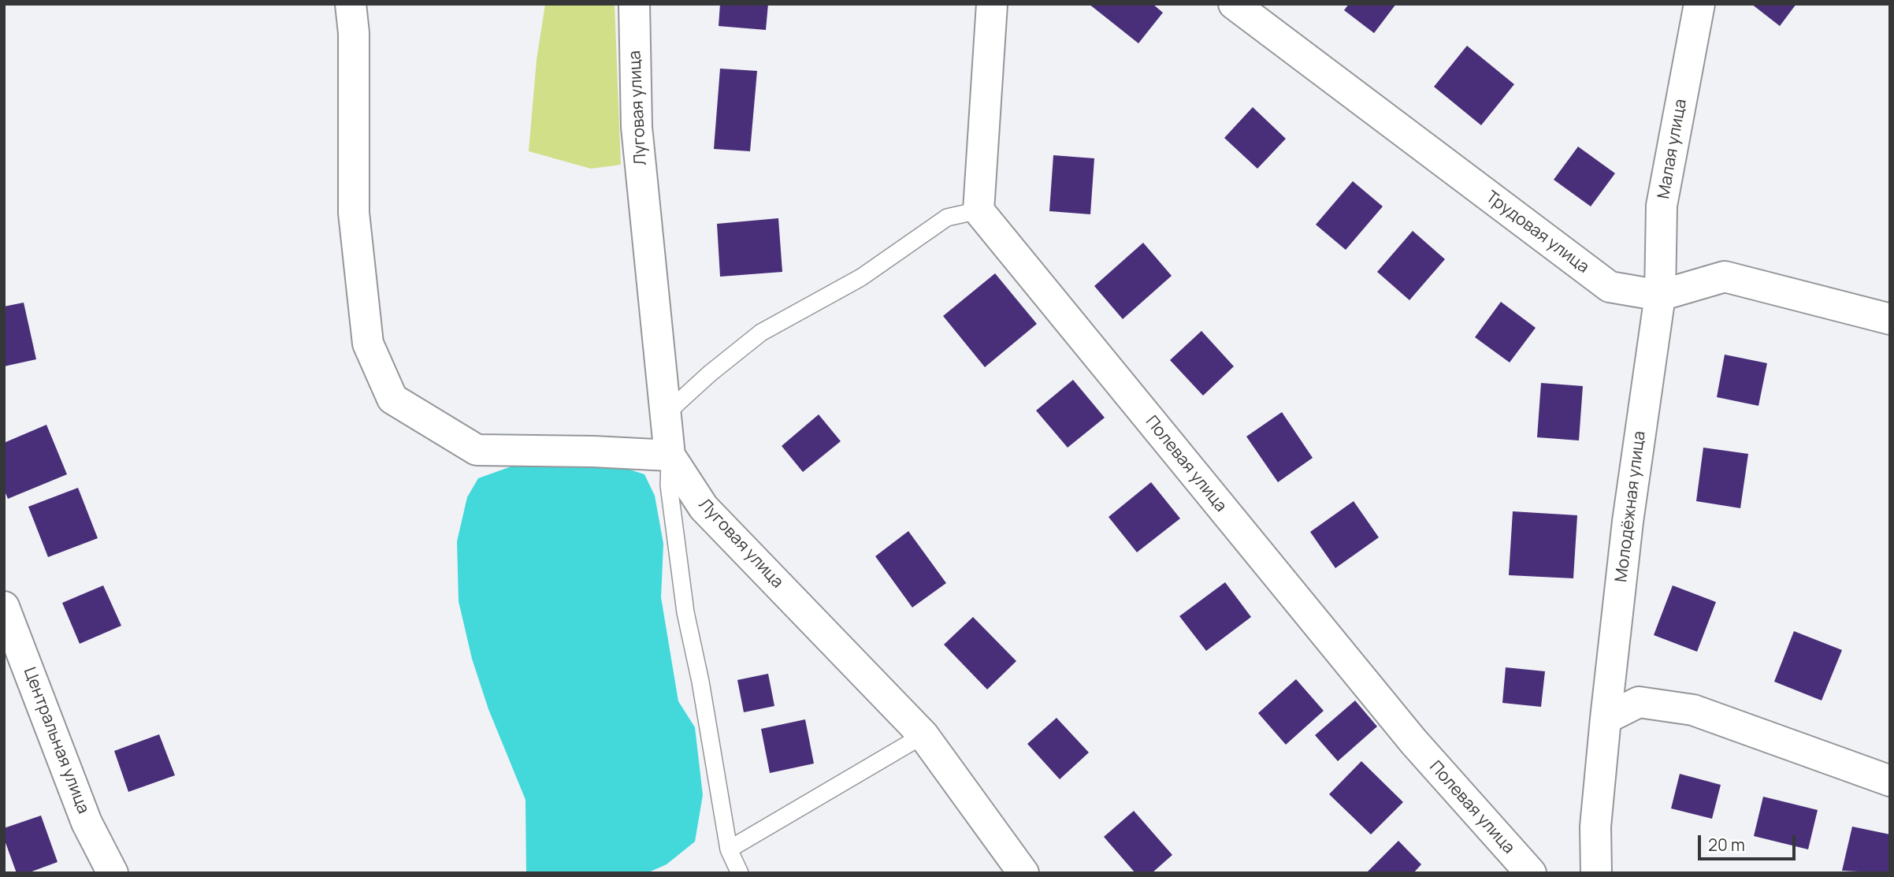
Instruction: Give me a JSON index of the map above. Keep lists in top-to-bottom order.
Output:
{
  "streets": {
    "street": [
      "Луговая улица",
      "Малая улица",
      "Трудовая улица",
      "Полевая улица",
      "Молодёжная улица",
      "Центральная улица"
    ]
  },
  "crossings": [
    ["Малая улица", "Трудовая улица"],
    ["Малая улица", "Молодёжная улица"],
    ["Трудовая улица", "Молодёжная улица"]
  ],
  "scale_bar": "20 m"
}
